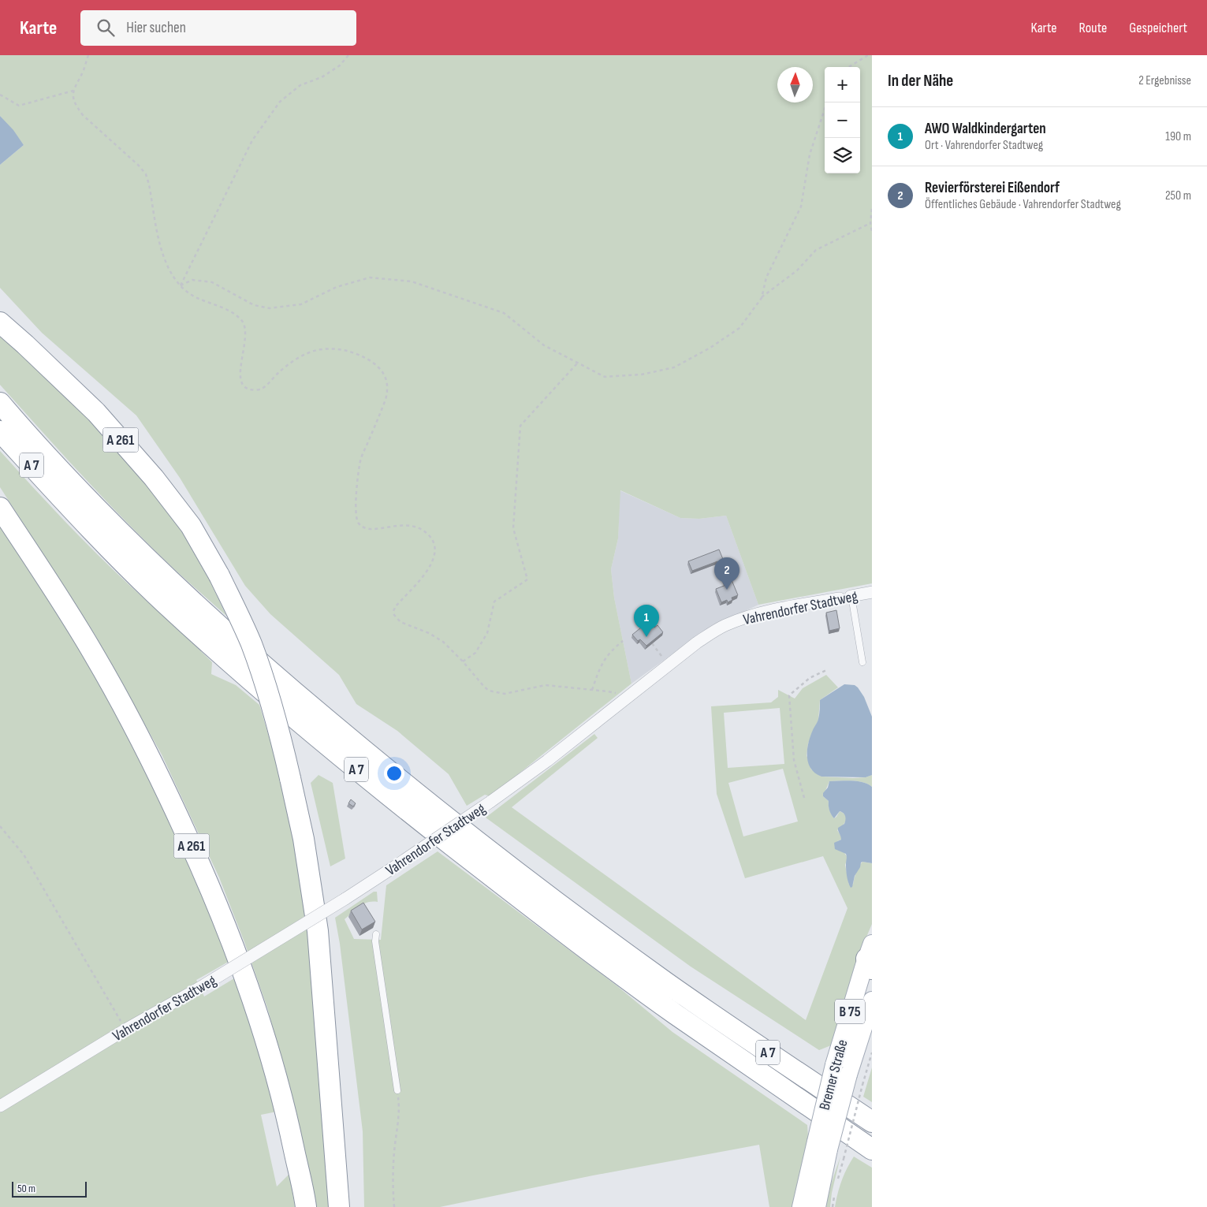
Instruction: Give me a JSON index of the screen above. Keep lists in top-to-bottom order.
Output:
{
  "streets": {
    "highway": ["A 261", "A 7"],
    "main road": ["B 75", "Bremer Straße"],
    "street": ["Vahrendorfer Stadtweg"]
  },
  "scale_bar": "50 m",
  "north": "top",
  "page": {
    "header": "Karte",
    "search": "Hier suchen",
    "nav": ["Karte", "Route", "Gespeichert"],
    "heading": ["In der Nähe", "2 Ergebnisse"],
    "map_buttons": ["+", "−"],
    "list": [
      {
        "mark": "1",
        "name": "AWO Waldkindergarten",
        "note": "Ort · Vahrendorfer Stadtweg",
        "value": "190 m"
      },
      {
        "mark": "2",
        "name": "Revierförsterei Eißendorf",
        "note": "Öffentliches Gebäude · Vahrendorfer Stadtweg",
        "value": "250 m"
      }
    ],
    "pins": ["2", "1"],
    "scale": "50 m"
  }
}
